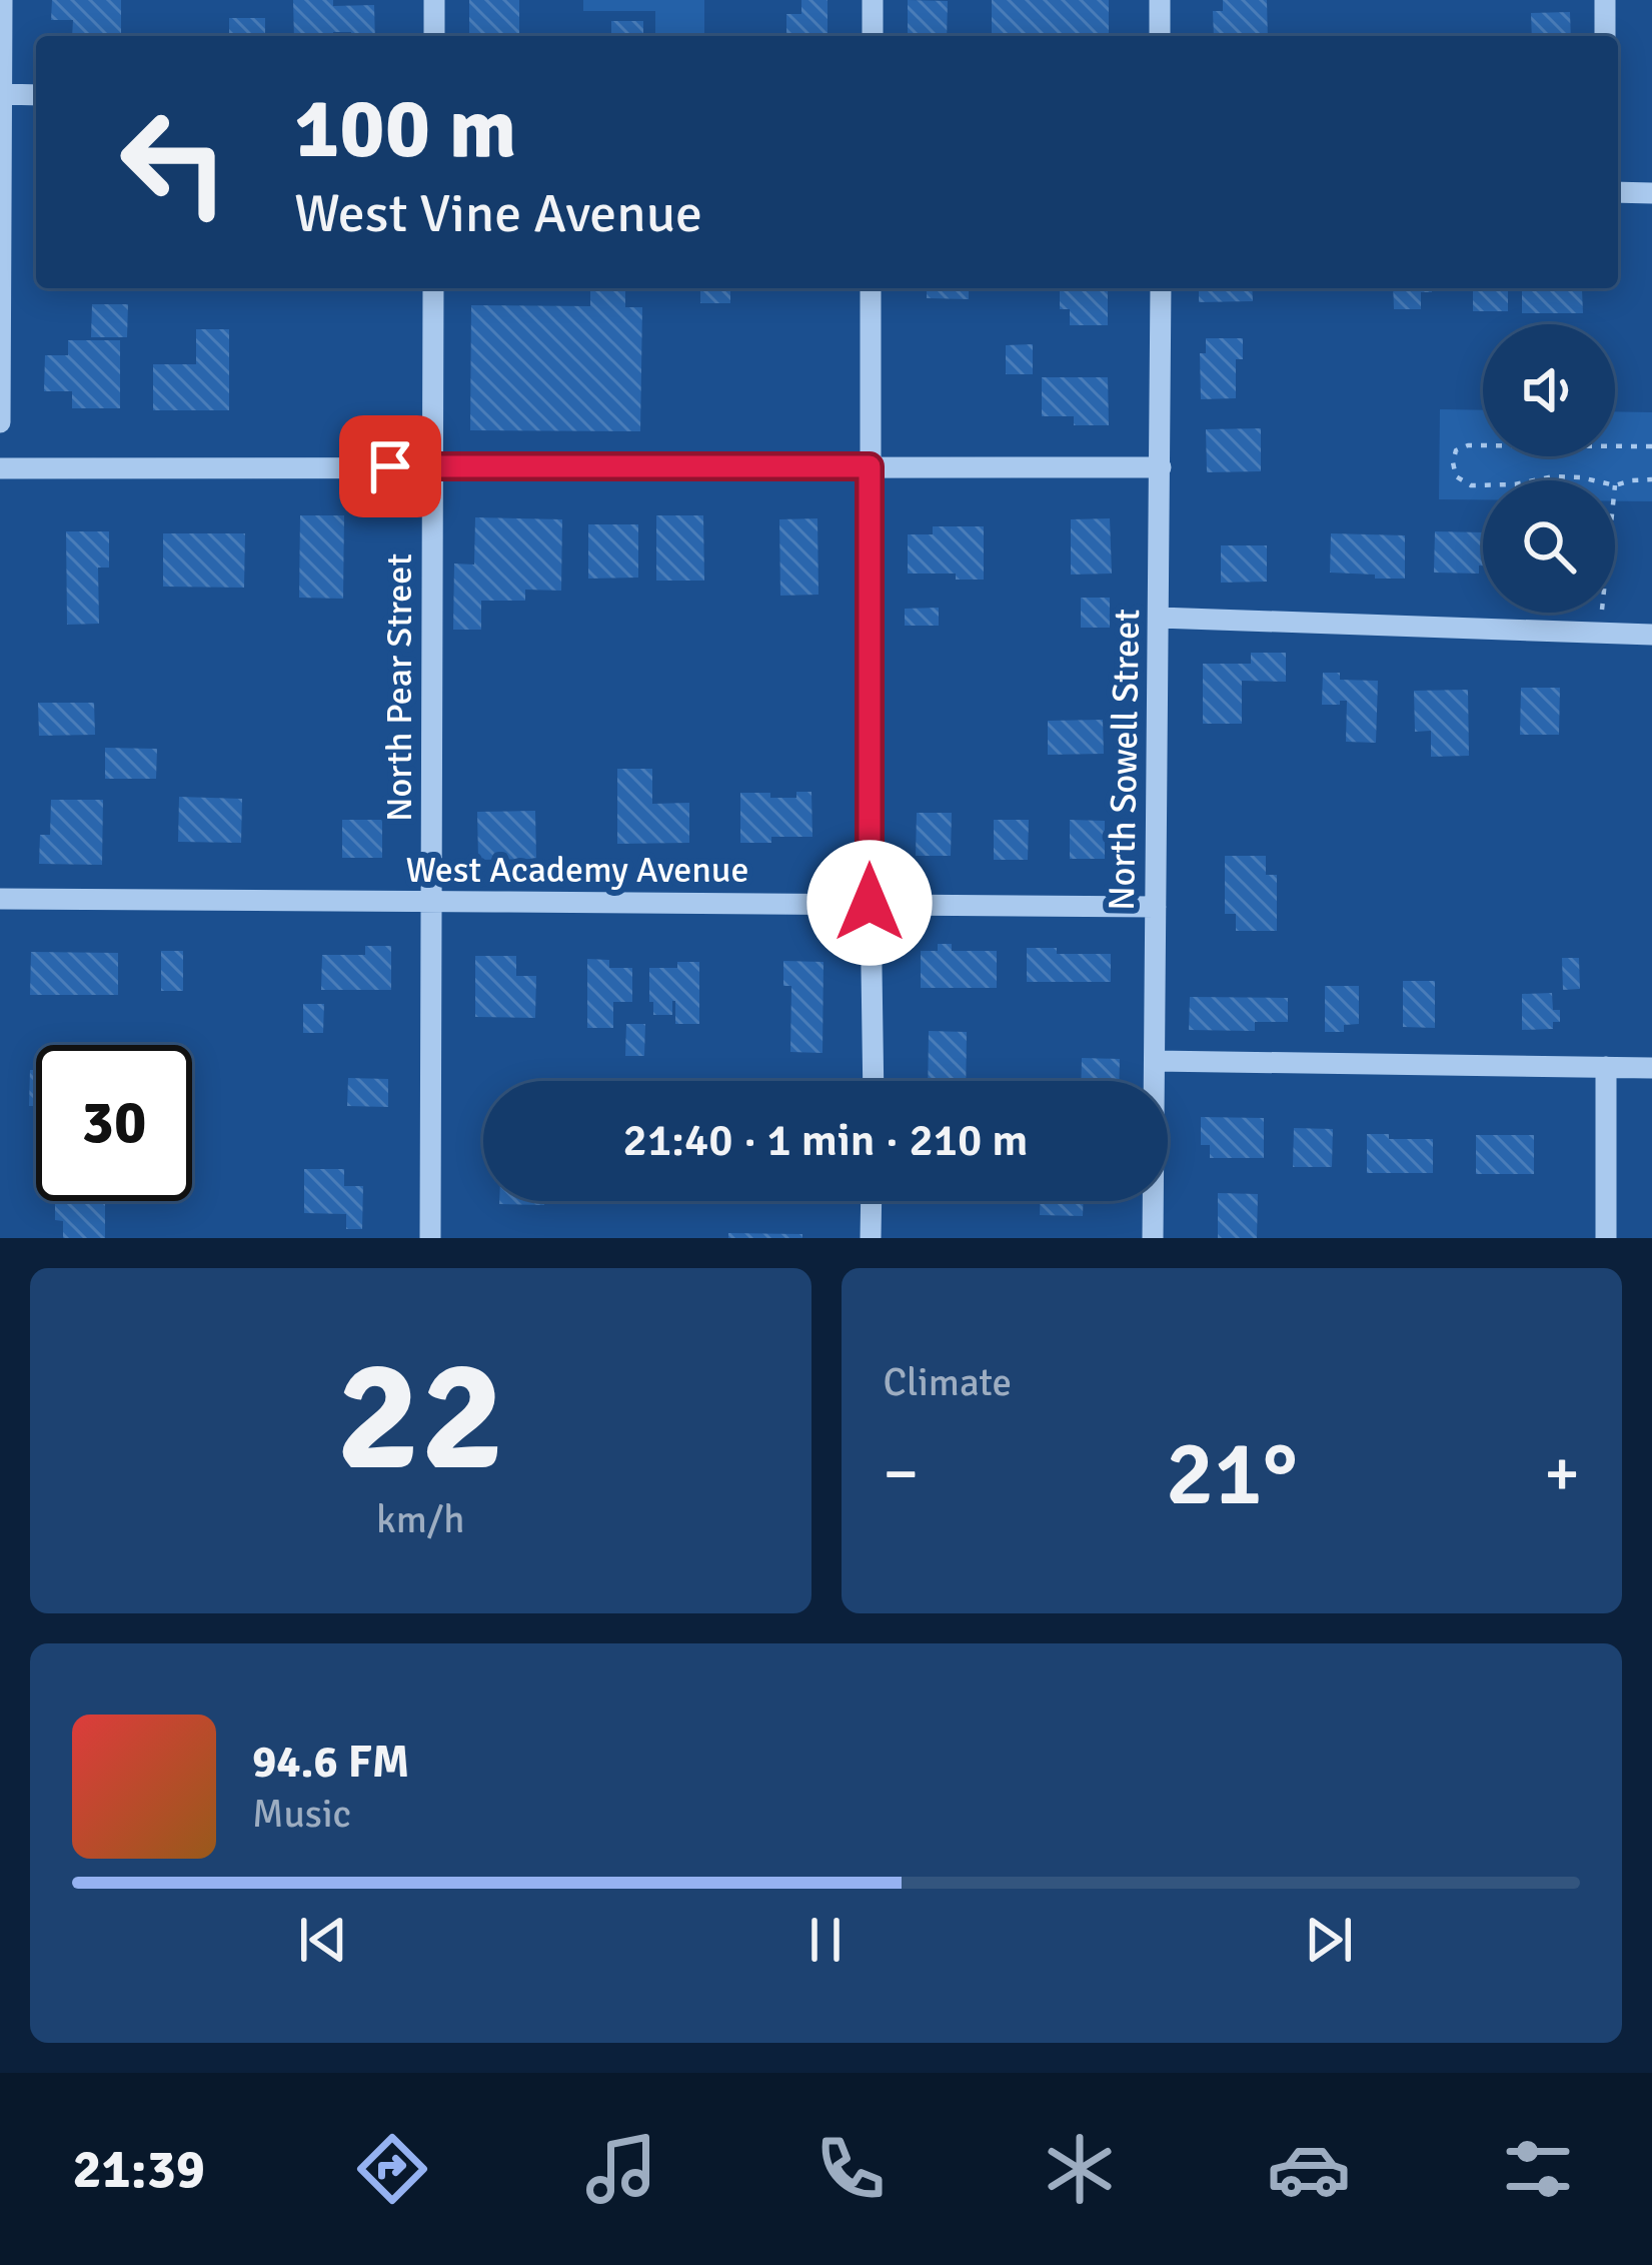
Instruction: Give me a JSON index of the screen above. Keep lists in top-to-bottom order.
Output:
{
  "streets": {
    "street": ["North Pear Street", "North Sowell Street", "West Academy Avenue"]
  },
  "crossings": [
    ["North Pear Street", "West Academy Avenue"],
    ["North Sowell Street", "West Academy Avenue"]
  ],
  "page": {
    "turn": ["100 m", "West Vine Avenue"],
    "limit": "30",
    "trip": "21:40 · 1 min · 210 m",
    "tile": [
      ["22", "km/h"],
      "Climate"
    ],
    "heat": ["−", "21°", "+"],
    "song": ["94.6 FM", "Music"],
    "tabs": "21:39"
  }
}
